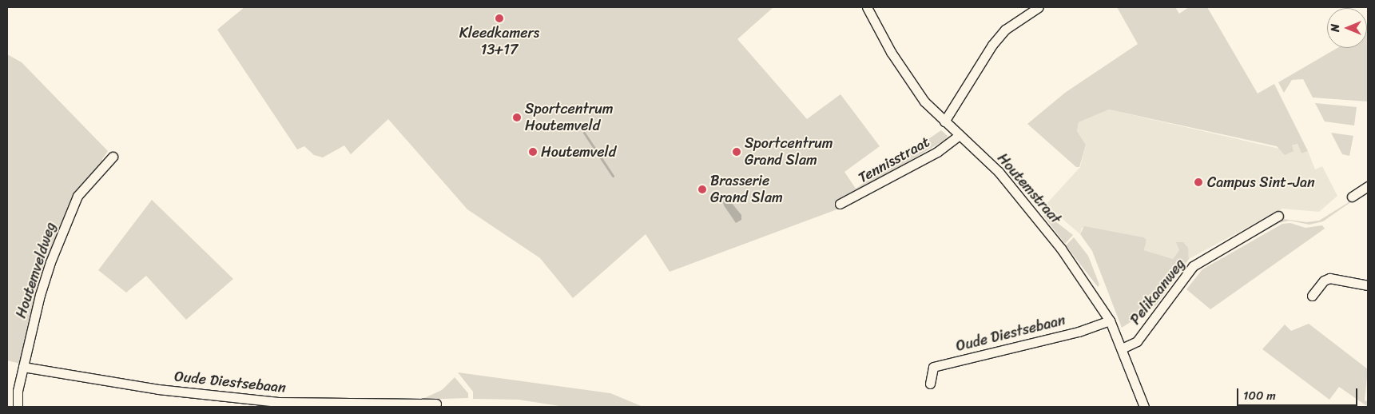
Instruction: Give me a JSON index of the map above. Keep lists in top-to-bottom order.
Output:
{
  "streets": {
    "street": [
      "Tennisstraat",
      "Houtemstraat",
      "Houtemveldweg",
      "Pelikaanweg",
      "Oude Diestsebaan"
    ]
  },
  "crossings": [
    ["Tennisstraat", "Houtemstraat"],
    ["Houtemstraat", "Pelikaanweg"],
    ["Houtemstraat", "Oude Diestsebaan"],
    ["Houtemveldweg", "Oude Diestsebaan"]
  ],
  "places": [
    "Kleedkamers 13+17",
    "Sportcentrum Houtemveld",
    "Houtemveld",
    "Sportcentrum Grand Slam",
    "Campus Sint-Jan",
    "Brasserie Grand Slam"
  ],
  "scale_bar": "100 m",
  "north": "left"
}
